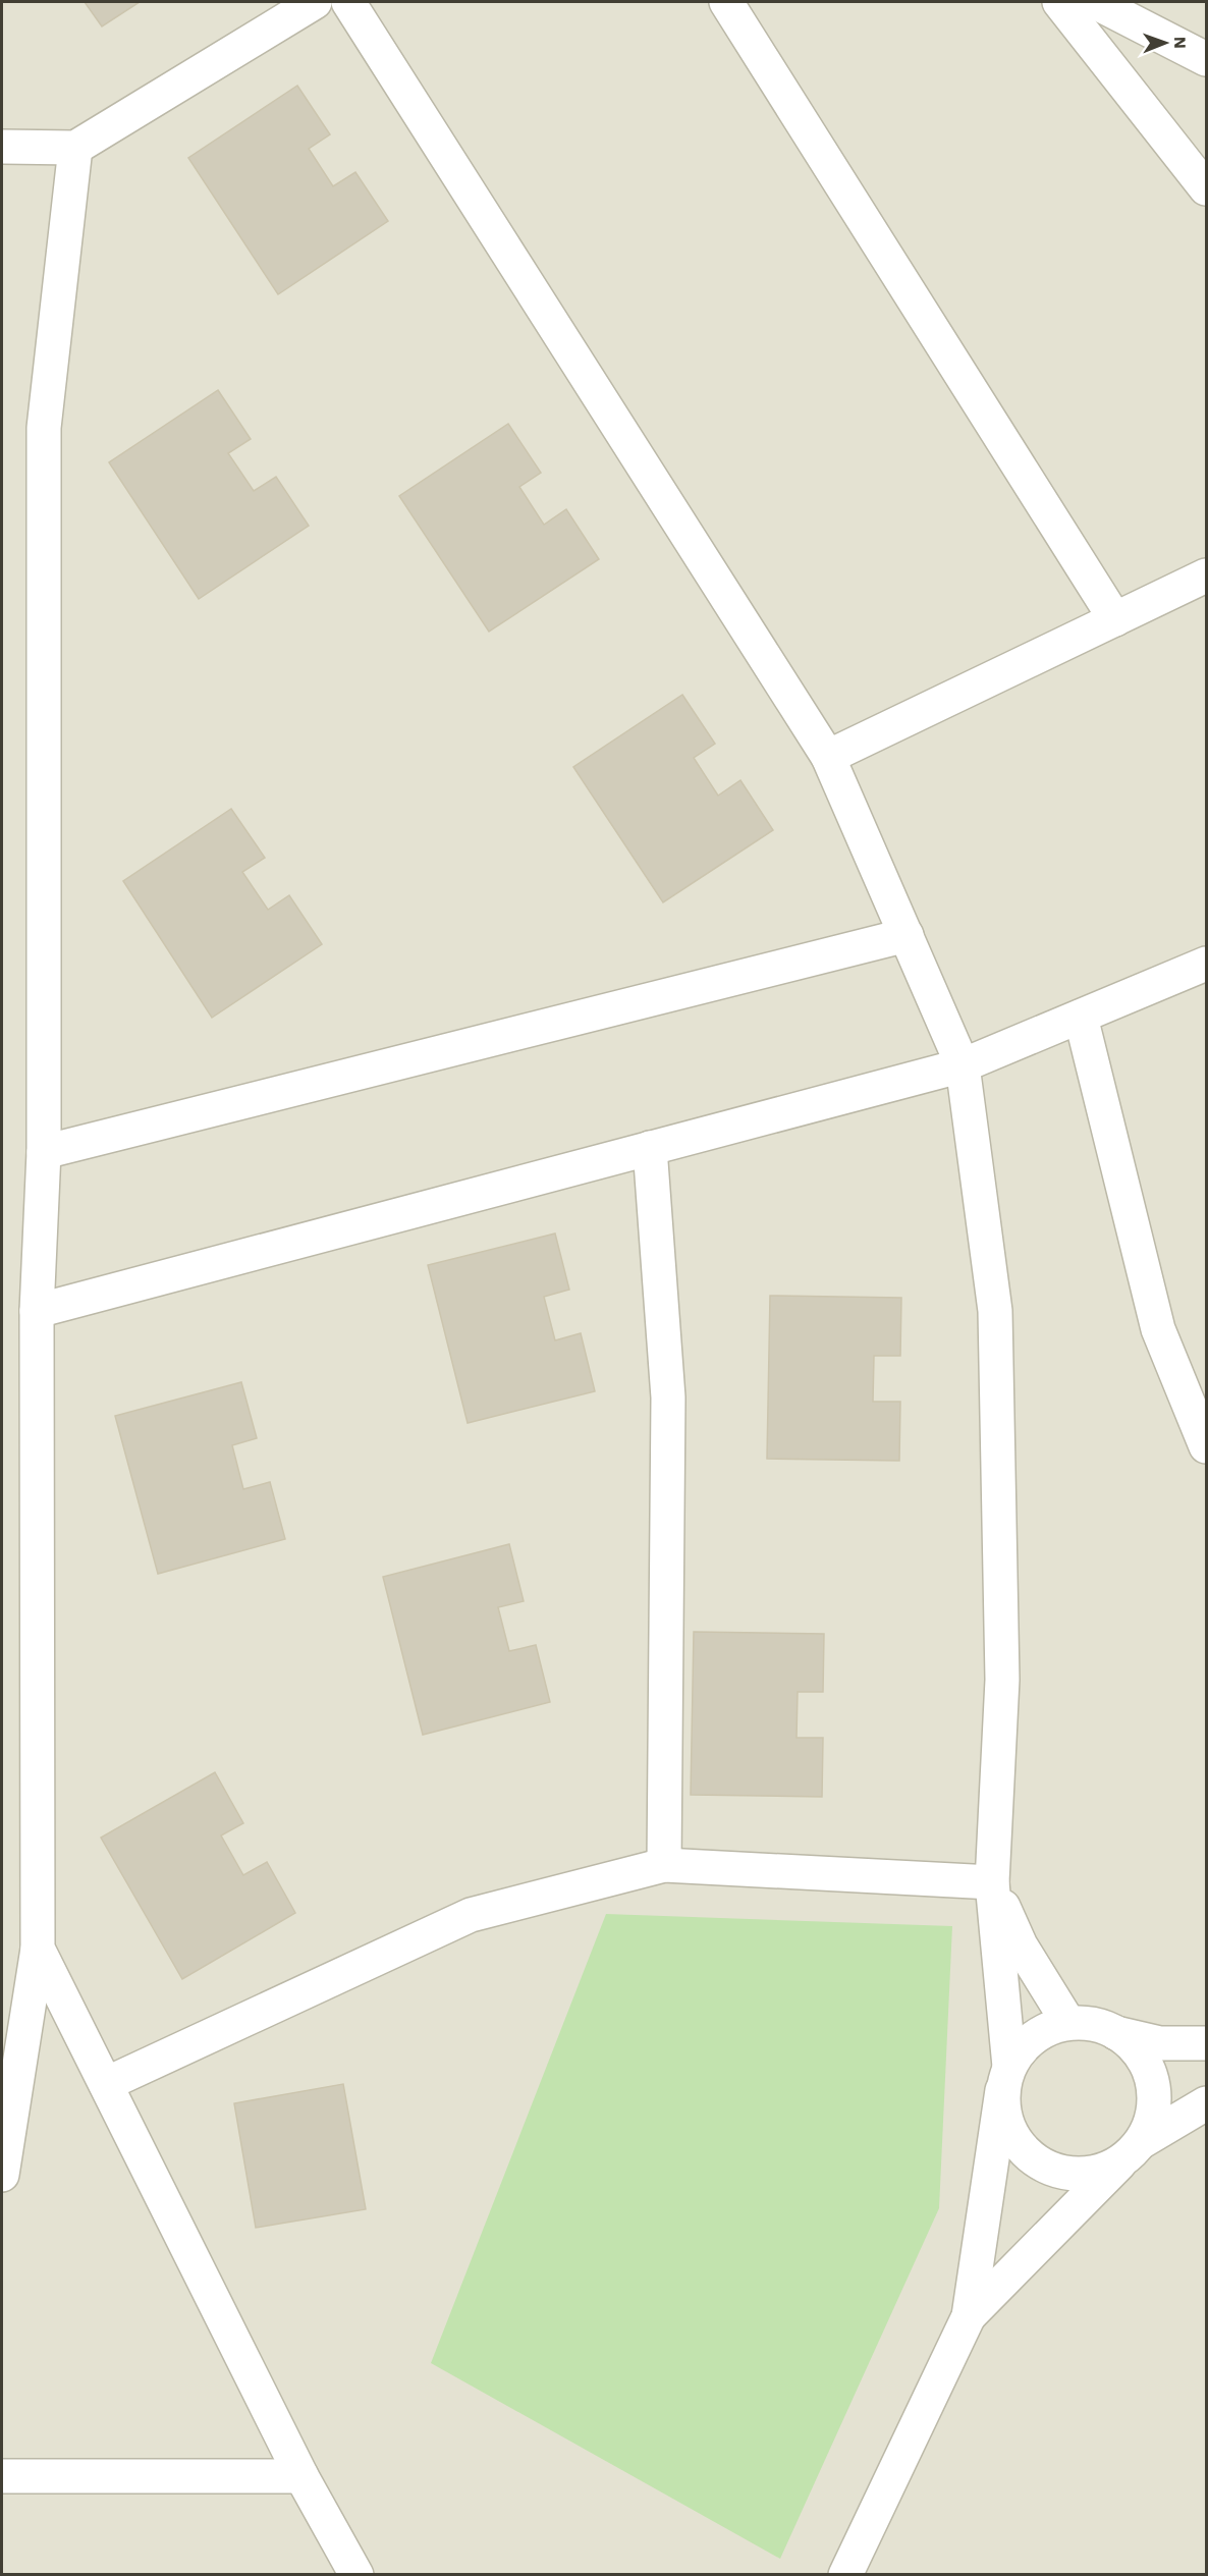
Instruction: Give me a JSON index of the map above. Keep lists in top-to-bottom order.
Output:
{
  "north": "right"
}
